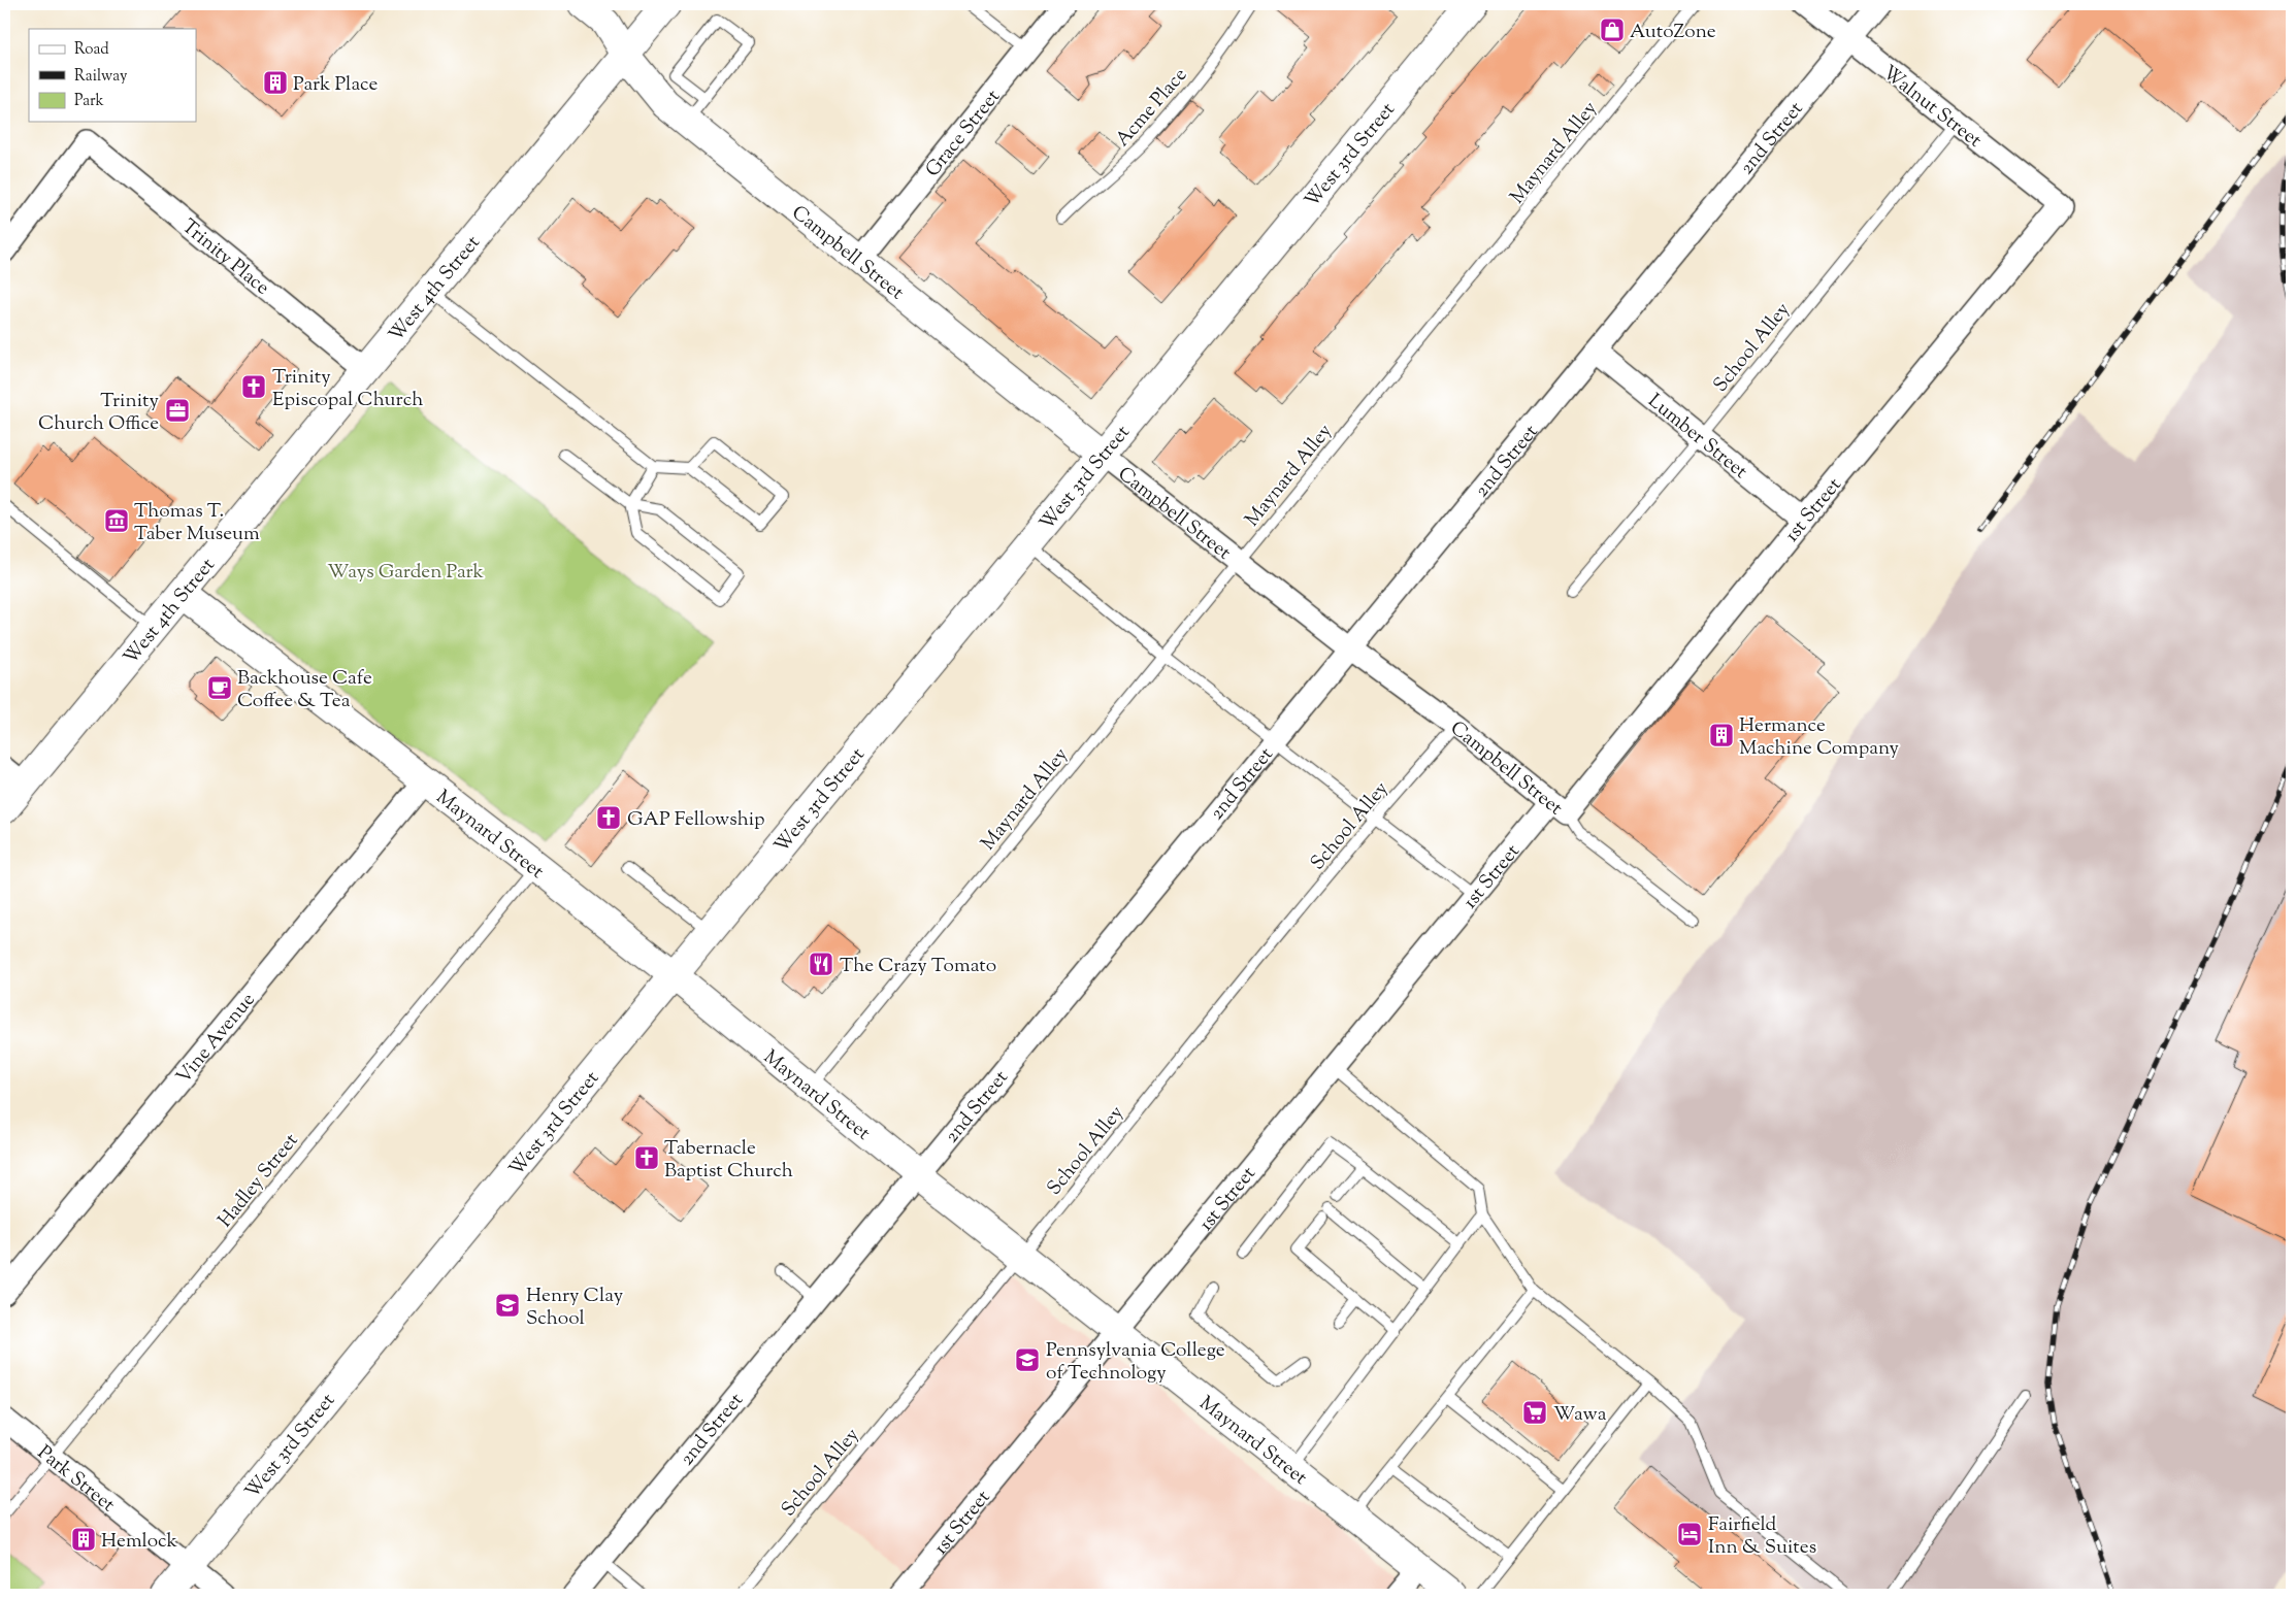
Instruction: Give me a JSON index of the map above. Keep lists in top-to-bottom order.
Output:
{
  "streets": {
    "main road": [
      "West 3rd Street",
      "Campbell Street",
      "West 4th Street",
      "Maynard Street"
    ],
    "street": [
      "Walnut Street",
      "Grace Street",
      "2nd Street",
      "Trinity Place",
      "Lumber Street",
      "1st Street",
      "Vine Avenue",
      "Park Street"
    ],
    "lane": [
      "Acme Place",
      "Maynard Alley",
      "School Alley",
      "Hadley Street"
    ]
  },
  "crossings": [
    ["Walnut Street", "2nd Street"],
    ["Walnut Street", "School Alley"],
    ["Walnut Street", "1st Street"],
    ["Grace Street", "Campbell Street"],
    ["2nd Street", "Campbell Street"],
    ["2nd Street", "Lumber Street"],
    ["2nd Street", "Maynard Street"],
    ["Maynard Alley", "Campbell Street"],
    ["Maynard Alley", "Maynard Street"],
    ["West 3rd Street", "Campbell Street"],
    ["West 3rd Street", "Maynard Street"],
    ["West 3rd Street", "Park Street"],
    ["Campbell Street", "West 4th Street"],
    ["Campbell Street", "School Alley"],
    ["Campbell Street", "1st Street"],
    ["Trinity Place", "West 4th Street"],
    ["West 4th Street", "Maynard Street"],
    ["School Alley", "Lumber Street"],
    ["School Alley", "Maynard Street"],
    ["Lumber Street", "1st Street"],
    ["1st Street", "Maynard Street"],
    ["Maynard Street", "Vine Avenue"],
    ["Maynard Street", "Hadley Street"],
    ["Hadley Street", "Park Street"]
  ],
  "parks": ["Ways Garden Park"],
  "places": {
    "shop": ["AutoZone"],
    "building": ["Park Place", "Hermance Machine Company", "Hemlock"],
    "church": ["Trinity Episcopal Church", "GAP Fellowship", "Tabernacle Baptist Church"],
    "office": ["Trinity Church Office"],
    "museum": ["Thomas T. Taber Museum"],
    "cafe": ["Backhouse Cafe Coffee & Tea"],
    "restaurant": ["The Crazy Tomato"],
    "school or university": ["Henry Clay School", "Pennsylvania College of Technology"],
    "supermarket": ["Wawa"],
    "hotel": ["Fairfield Inn & Suites"]
  },
  "legend": ["Road", "Railway", "Park"]
}
